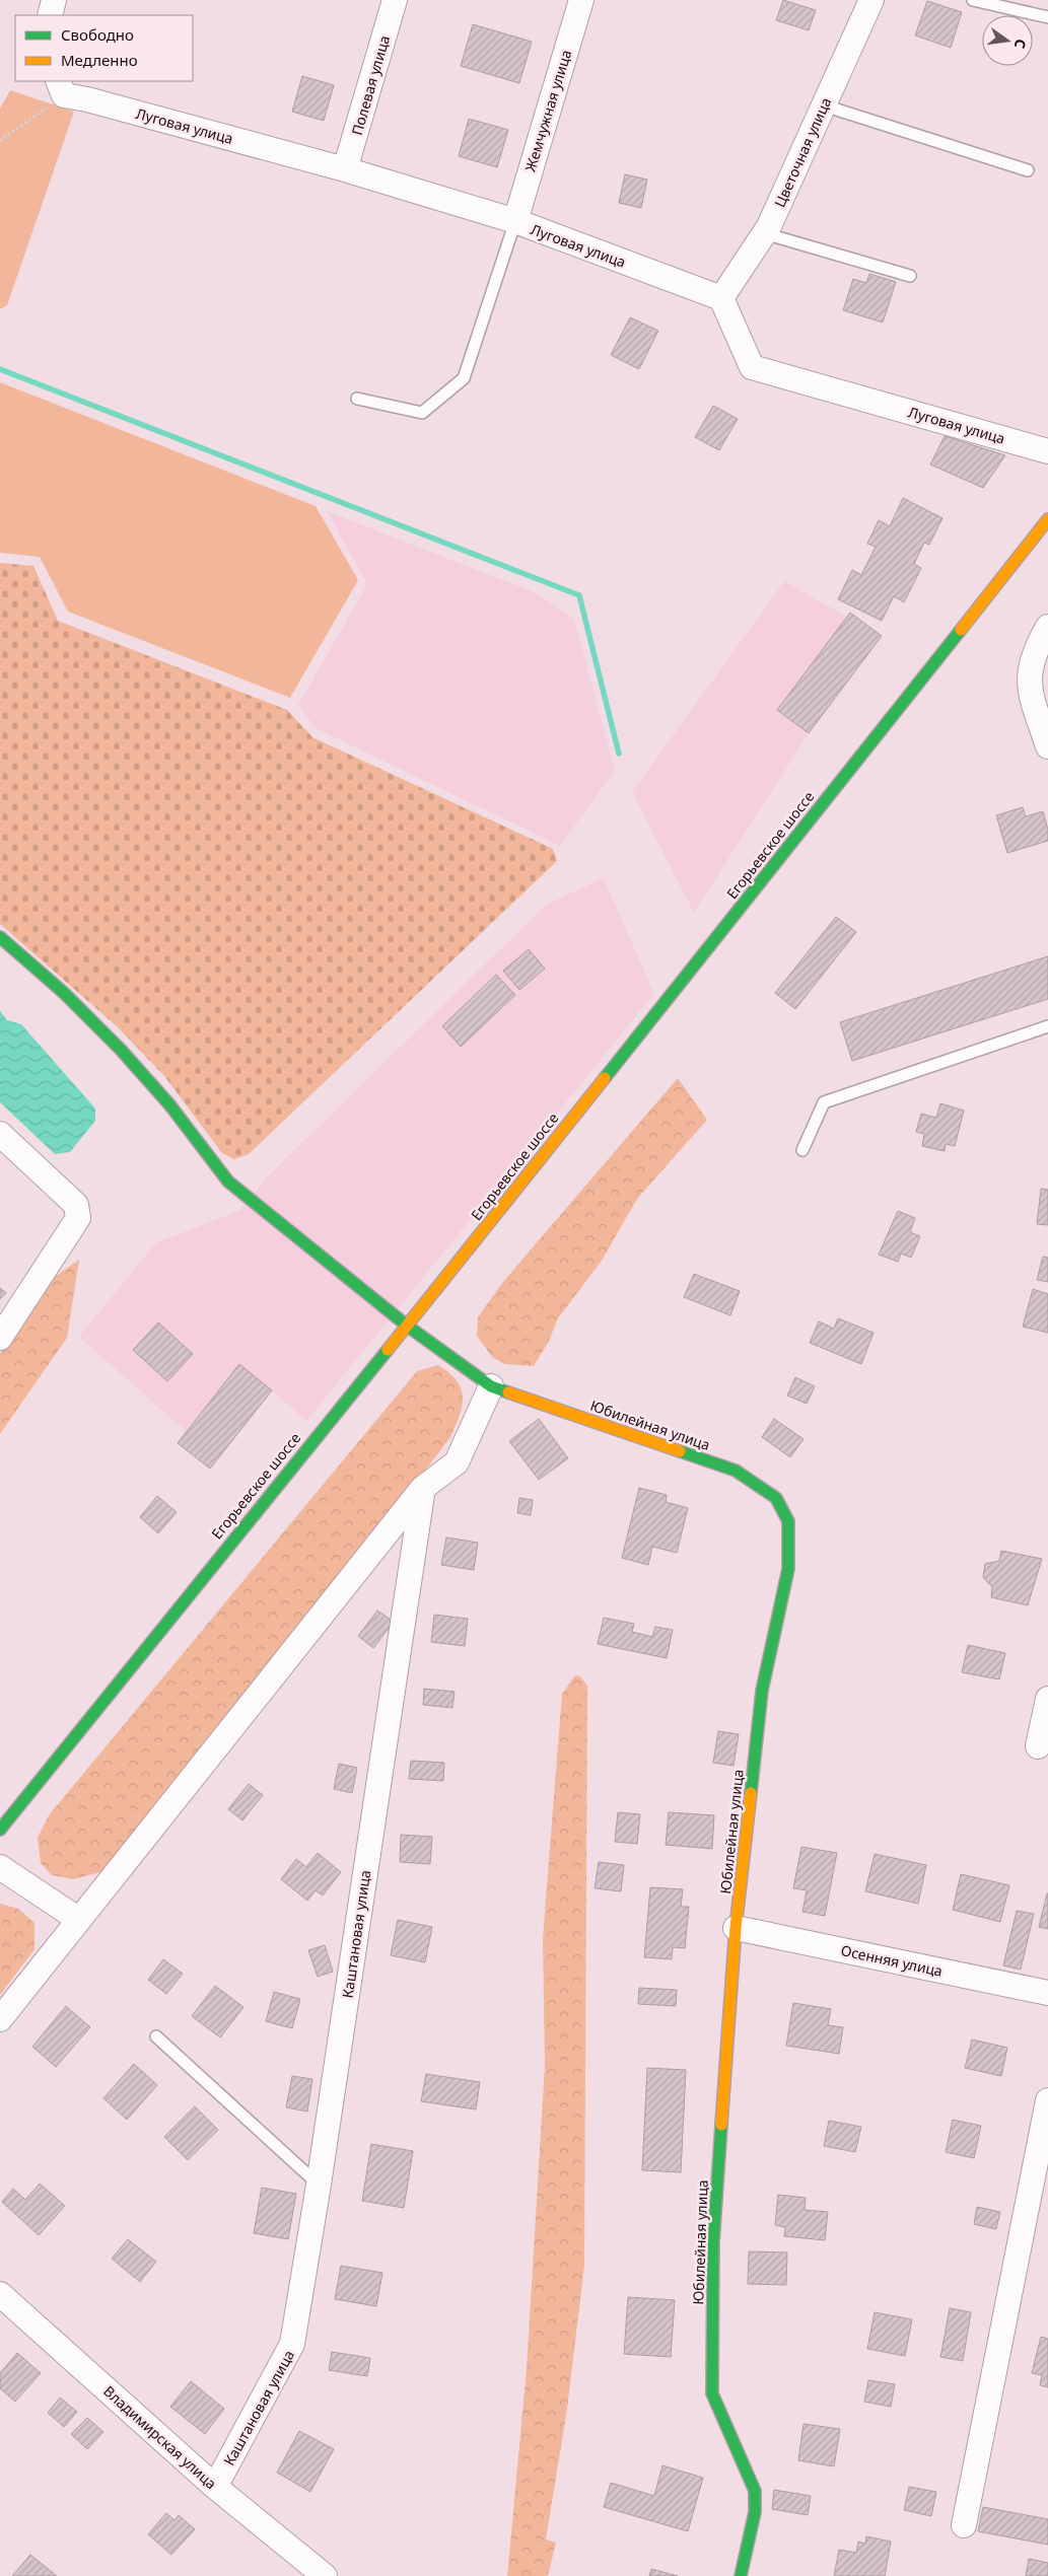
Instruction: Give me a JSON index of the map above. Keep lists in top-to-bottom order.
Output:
{
  "streets": {
    "street": [
      "Полевая улица",
      "Жемчужная улица",
      "Луговая улица",
      "Цветочная улица",
      "Егорьевское шоссе",
      "Юбилейная улица",
      "Каштановая улица",
      "Осенняя улица",
      "Владимирская улица"
    ]
  },
  "crossings": [
    ["Полевая улица", "Луговая улица"],
    ["Жемчужная улица", "Луговая улица"],
    ["Луговая улица", "Цветочная улица"],
    ["Егорьевское шоссе", "Юбилейная улица"],
    ["Юбилейная улица", "Осенняя улица"],
    ["Каштановая улица", "Владимирская улица"]
  ],
  "legend": ["Свободно", "Медленно"],
  "north": "right"
}
